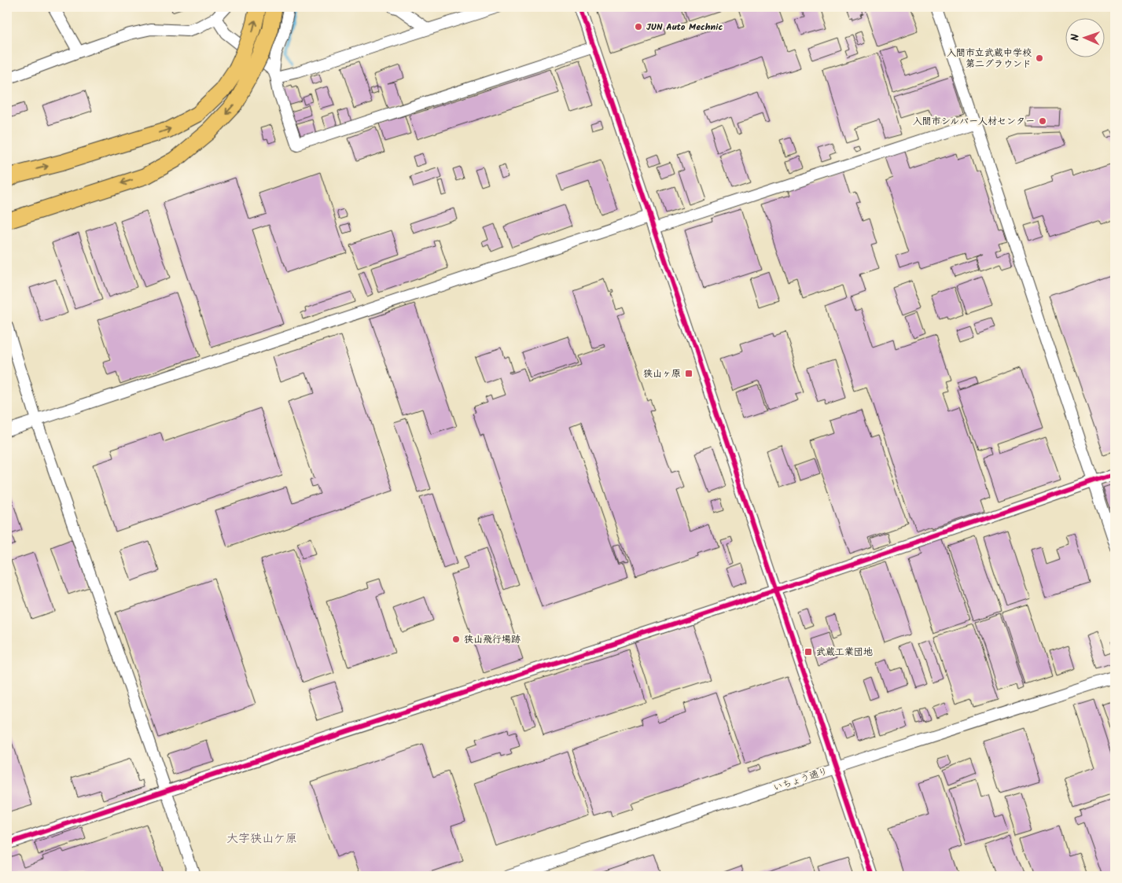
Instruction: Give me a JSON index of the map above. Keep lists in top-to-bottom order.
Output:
{
  "streets": {
    "street": ["いちょう通り"]
  },
  "districts": ["大字狭山ケ原"],
  "places": {
    "other": [
      "JUN Auto Mechnic",
      "入間市立武蔵中学校 第二グラウンド",
      "入間市シルバー人材センター",
      "狭山飛行場跡"
    ],
    "transit": ["狭山ヶ原", "武蔵工業団地"]
  },
  "north": "left"
}
